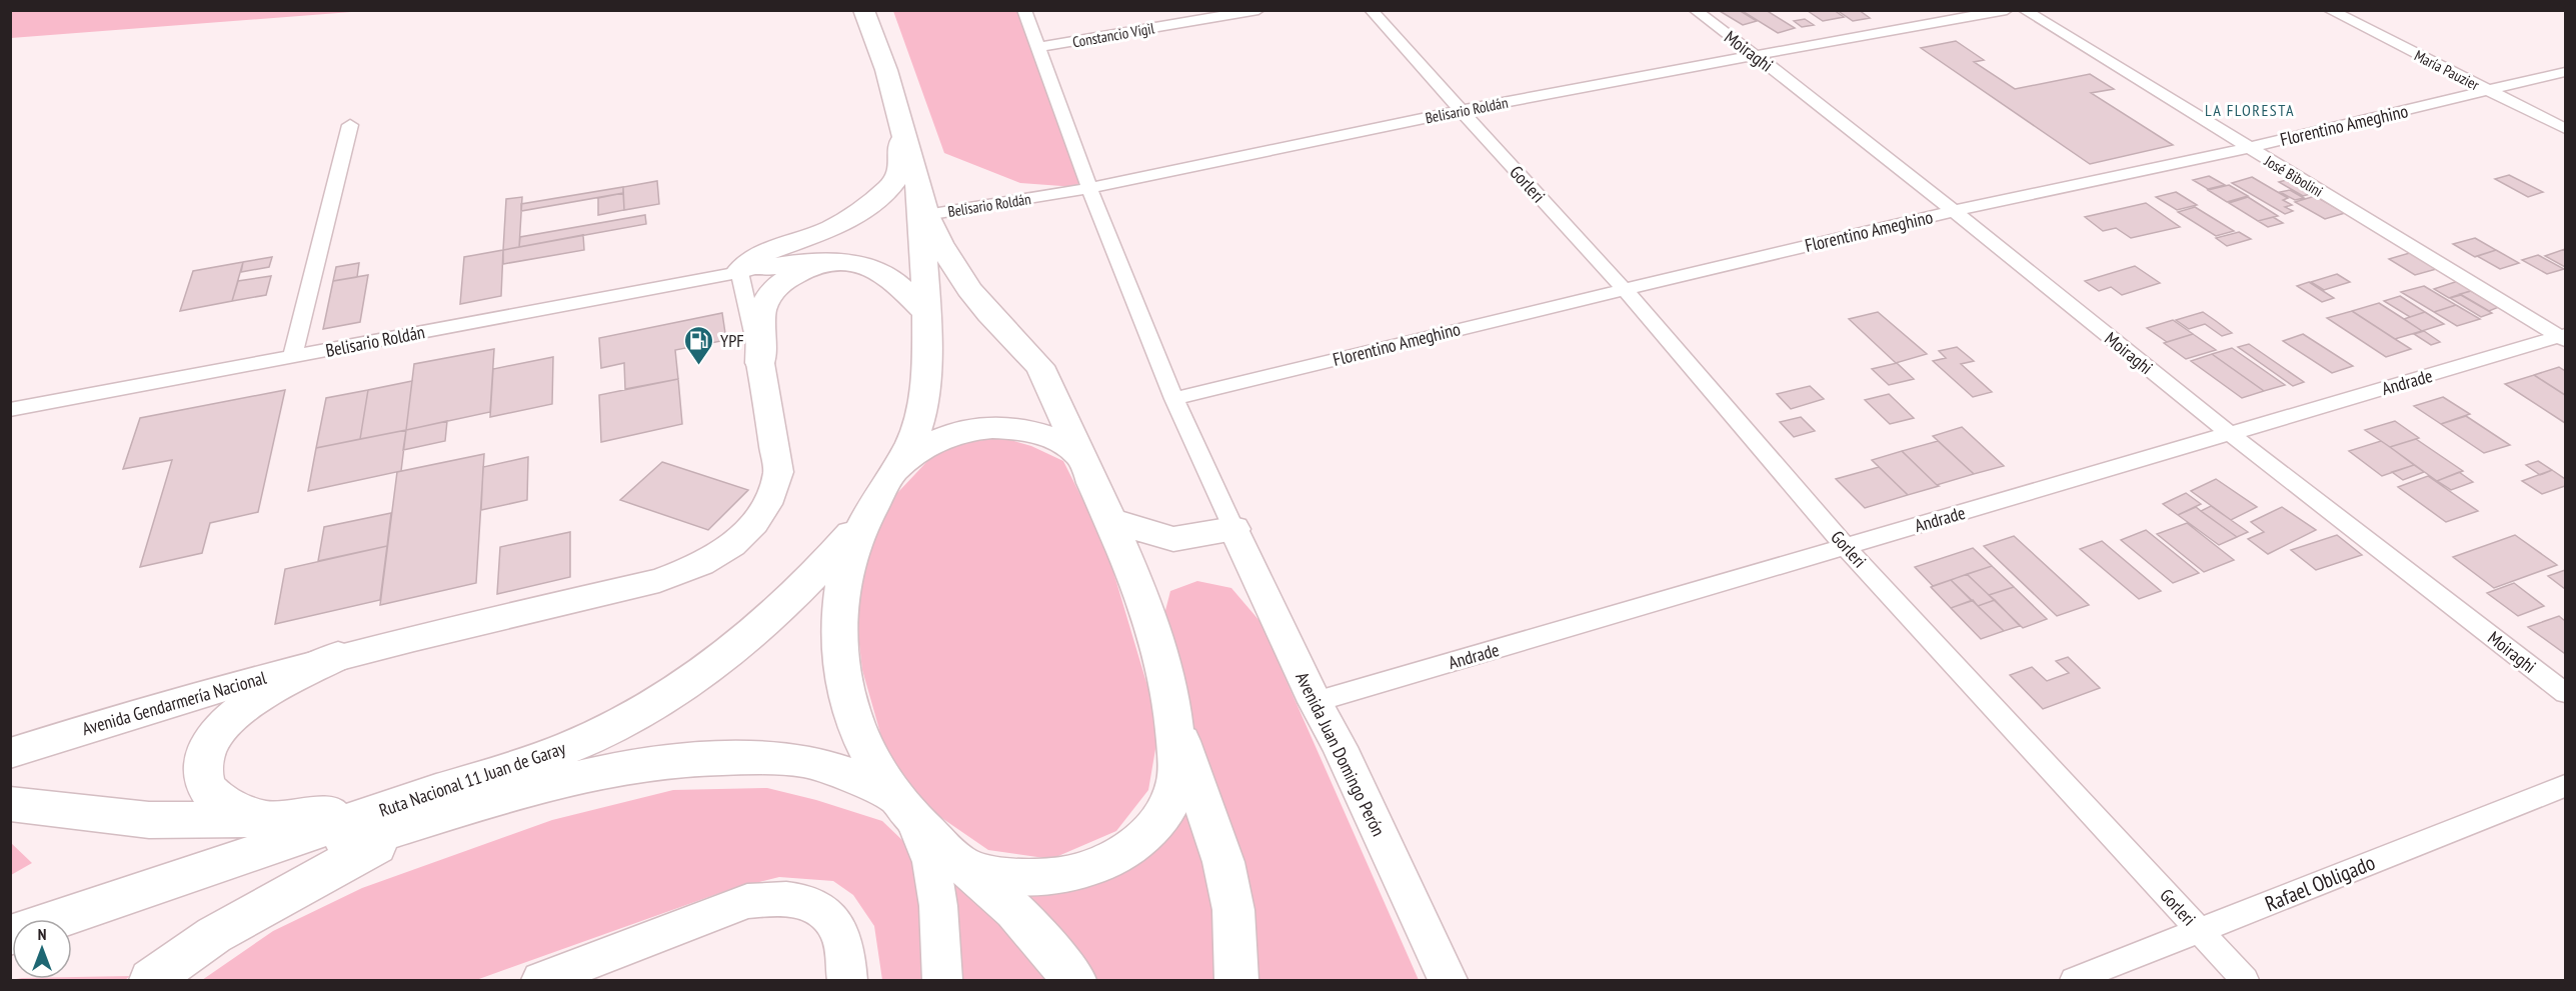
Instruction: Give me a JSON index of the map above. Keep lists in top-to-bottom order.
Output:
{
  "streets": {
    "main road": ["Avenida Gendarmería Nacional", "Avenida Juan Domingo Perón", "Ruta Nacional 11 Juan de Garay"],
    "street": [
      "Constancio Vigil",
      "Moiraghi",
      "María Pauzier",
      "Belisario Roldán",
      "Florentino Ameghino",
      "José Bibolini",
      "Gorleri",
      "Andrade",
      "Rafael Obligado"
    ]
  },
  "crossings": [
    ["Moiraghi", "Belisario Roldán"],
    ["Moiraghi", "Florentino Ameghino"],
    ["Moiraghi", "Andrade"],
    ["María Pauzier", "Florentino Ameghino"],
    ["Belisario Roldán", "Gorleri"],
    ["Belisario Roldán", "Ruta Nacional 11 Juan de Garay"],
    ["Florentino Ameghino", "José Bibolini"],
    ["Florentino Ameghino", "Gorleri"],
    ["José Bibolini", "Andrade"],
    ["Gorleri", "Andrade"],
    ["Gorleri", "Rafael Obligado"],
    ["Andrade", "Avenida Juan Domingo Perón"]
  ],
  "districts": ["LA FLORESTA"],
  "places": {
    "fuel station": ["YPF"]
  },
  "north": "top"
}
